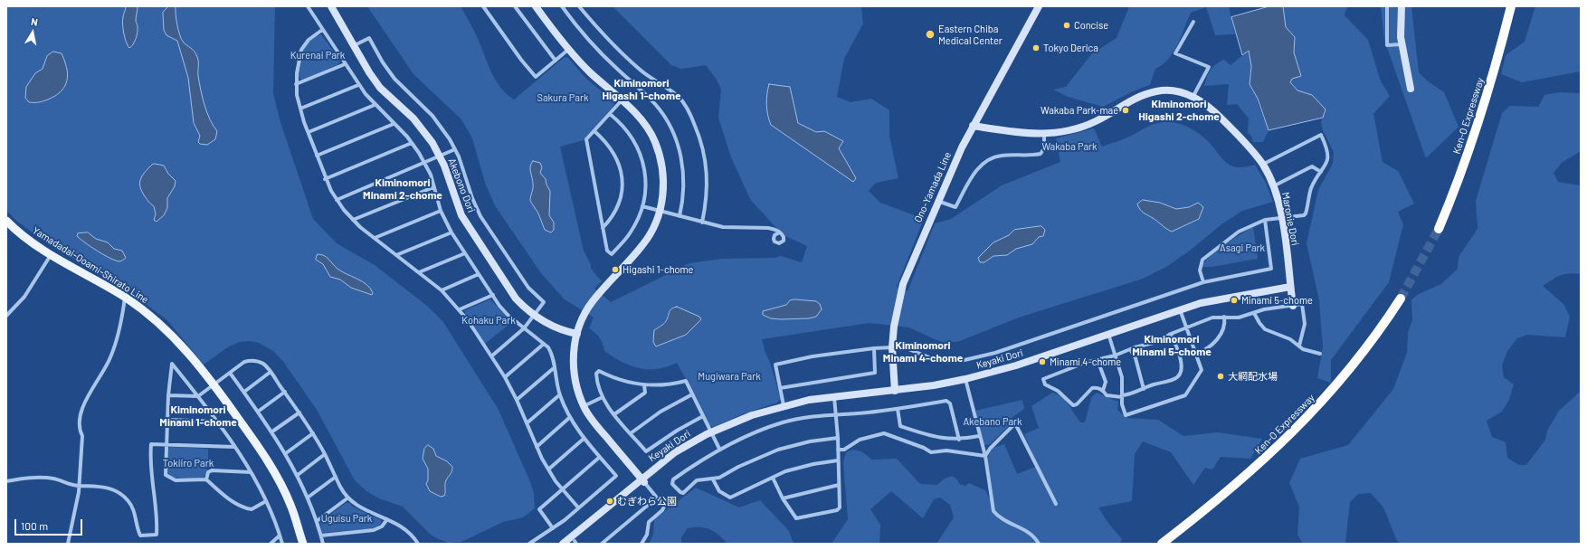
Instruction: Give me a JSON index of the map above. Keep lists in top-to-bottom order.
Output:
{
  "streets": {
    "highway": ["Ken-O Expressway"],
    "main road": ["Yamadadai-Ooami-Shirato Line"],
    "street": [
      "Akebono Dori",
      "Ono-Yamada Line",
      "Maronie Dori",
      "Keyaki Dori"
    ]
  },
  "crossings": [
    ["Ono-Yamada Line", "Maronie Dori"],
    ["Ono-Yamada Line", "Keyaki Dori"],
    ["Maronie Dori", "Keyaki Dori"]
  ],
  "districts": [
    "Kiminomori Higashi 1-chome",
    "Kiminomori Higashi 2-chome",
    "Kiminomori Minami 2-chome",
    "Kiminomori Minami 5-chome",
    "Kiminomori Minami 4-chome",
    "Kiminomori Minami 1-chome"
  ],
  "parks": [
    "Kurenai Park",
    "Sakura Park",
    "Wakaba Park",
    "Asagi Park",
    "Kohaku Park",
    "Mugiwara Park",
    "Akebano Park",
    "Tokiiro Park",
    "Uguisu Park"
  ],
  "places": [
    "Concise",
    "Eastern Chiba Medical Center",
    "Tokyo Derica",
    "Wakaba Park-mae",
    "Higashi 1-chome",
    "Minami 5-chome",
    "Minami 4-chome",
    "大網配水場",
    "むぎわら公園"
  ],
  "scale_bar": "100 m",
  "north": "top"
}
